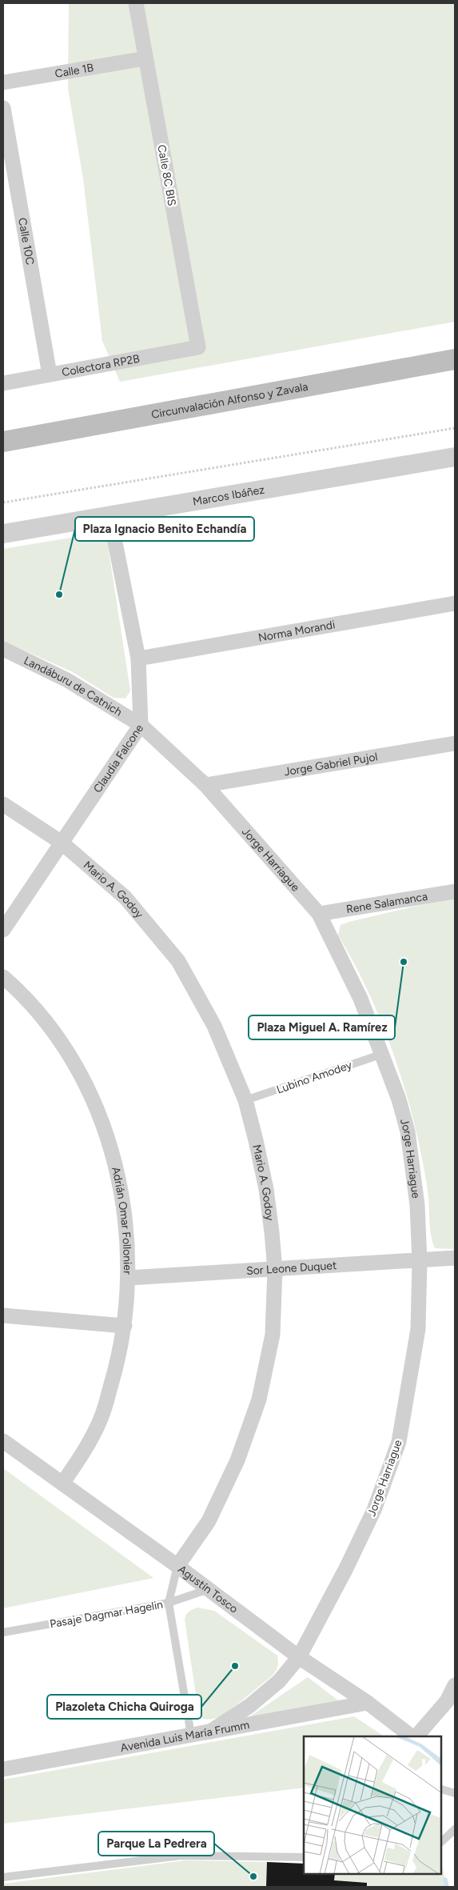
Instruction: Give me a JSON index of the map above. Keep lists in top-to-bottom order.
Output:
{
  "streets": {
    "main road": ["Circunvalación Alfonso y Zavala"],
    "street": [
      "Calle 1B",
      "Calle 8C BIS",
      "Calle 10C",
      "Colectora RP2B",
      "Marcos Ibáñez",
      "Norma Morandi",
      "Landáburu de Catnich",
      "Claudia Falcone",
      "Jorge Gabriel Pujol",
      "Jorge Harriague",
      "Mario A. Godoy",
      "Rene Salamanca",
      "Adrián Omar Follonier",
      "Sor Leone Duquet",
      "Agustín Tosco",
      "Avenida Luis María Frumm"
    ],
    "lane": ["Lubino Amodey", "Pasaje Dagmar Hagelin"]
  },
  "crossings": [
    ["Calle 1B", "Calle 8C BIS"],
    ["Calle 8C BIS", "Colectora RP2B"],
    ["Calle 10C", "Colectora RP2B"],
    ["Marcos Ibáñez", "Claudia Falcone"],
    ["Norma Morandi", "Claudia Falcone"],
    ["Landáburu de Catnich", "Claudia Falcone"],
    ["Landáburu de Catnich", "Jorge Harriague"],
    ["Claudia Falcone", "Jorge Harriague"],
    ["Claudia Falcone", "Mario A. Godoy"],
    ["Jorge Gabriel Pujol", "Jorge Harriague"],
    ["Jorge Harriague", "Rene Salamanca"],
    ["Jorge Harriague", "Lubino Amodey"],
    ["Jorge Harriague", "Sor Leone Duquet"],
    ["Jorge Harriague", "Agustín Tosco"],
    ["Jorge Harriague", "Avenida Luis María Frumm"],
    ["Mario A. Godoy", "Lubino Amodey"],
    ["Mario A. Godoy", "Sor Leone Duquet"],
    ["Mario A. Godoy", "Agustín Tosco"],
    ["Adrián Omar Follonier", "Sor Leone Duquet"],
    ["Adrián Omar Follonier", "Agustín Tosco"],
    ["Agustín Tosco", "Pasaje Dagmar Hagelin"],
    ["Agustín Tosco", "Avenida Luis María Frumm"]
  ],
  "places": [
    "Plaza Ignacio Benito Echandía",
    "Plaza Miguel A. Ramírez",
    "Plazoleta Chicha Quiroga",
    "Parque La Pedrera"
  ]
}
